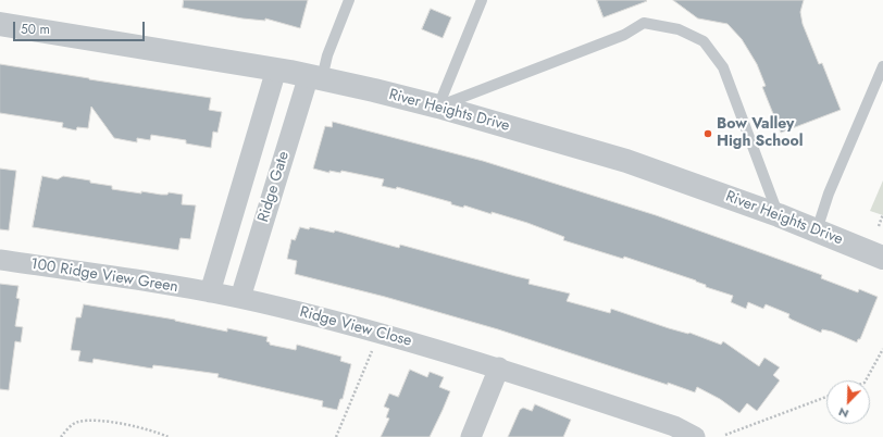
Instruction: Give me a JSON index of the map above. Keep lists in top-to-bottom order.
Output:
{
  "streets": {
    "street": [
      "River Heights Drive",
      "Ridge Gate",
      "100 Ridge View Green",
      "Ridge View Close"
    ]
  },
  "crossings": [
    ["River Heights Drive", "Ridge Gate"],
    ["Ridge Gate", "100 Ridge View Green"],
    ["Ridge Gate", "Ridge View Close"],
    ["100 Ridge View Green", "Ridge View Close"]
  ],
  "places": ["Bow Valley High School"],
  "scale_bar": "50 m",
  "north": "bottom left"
}
